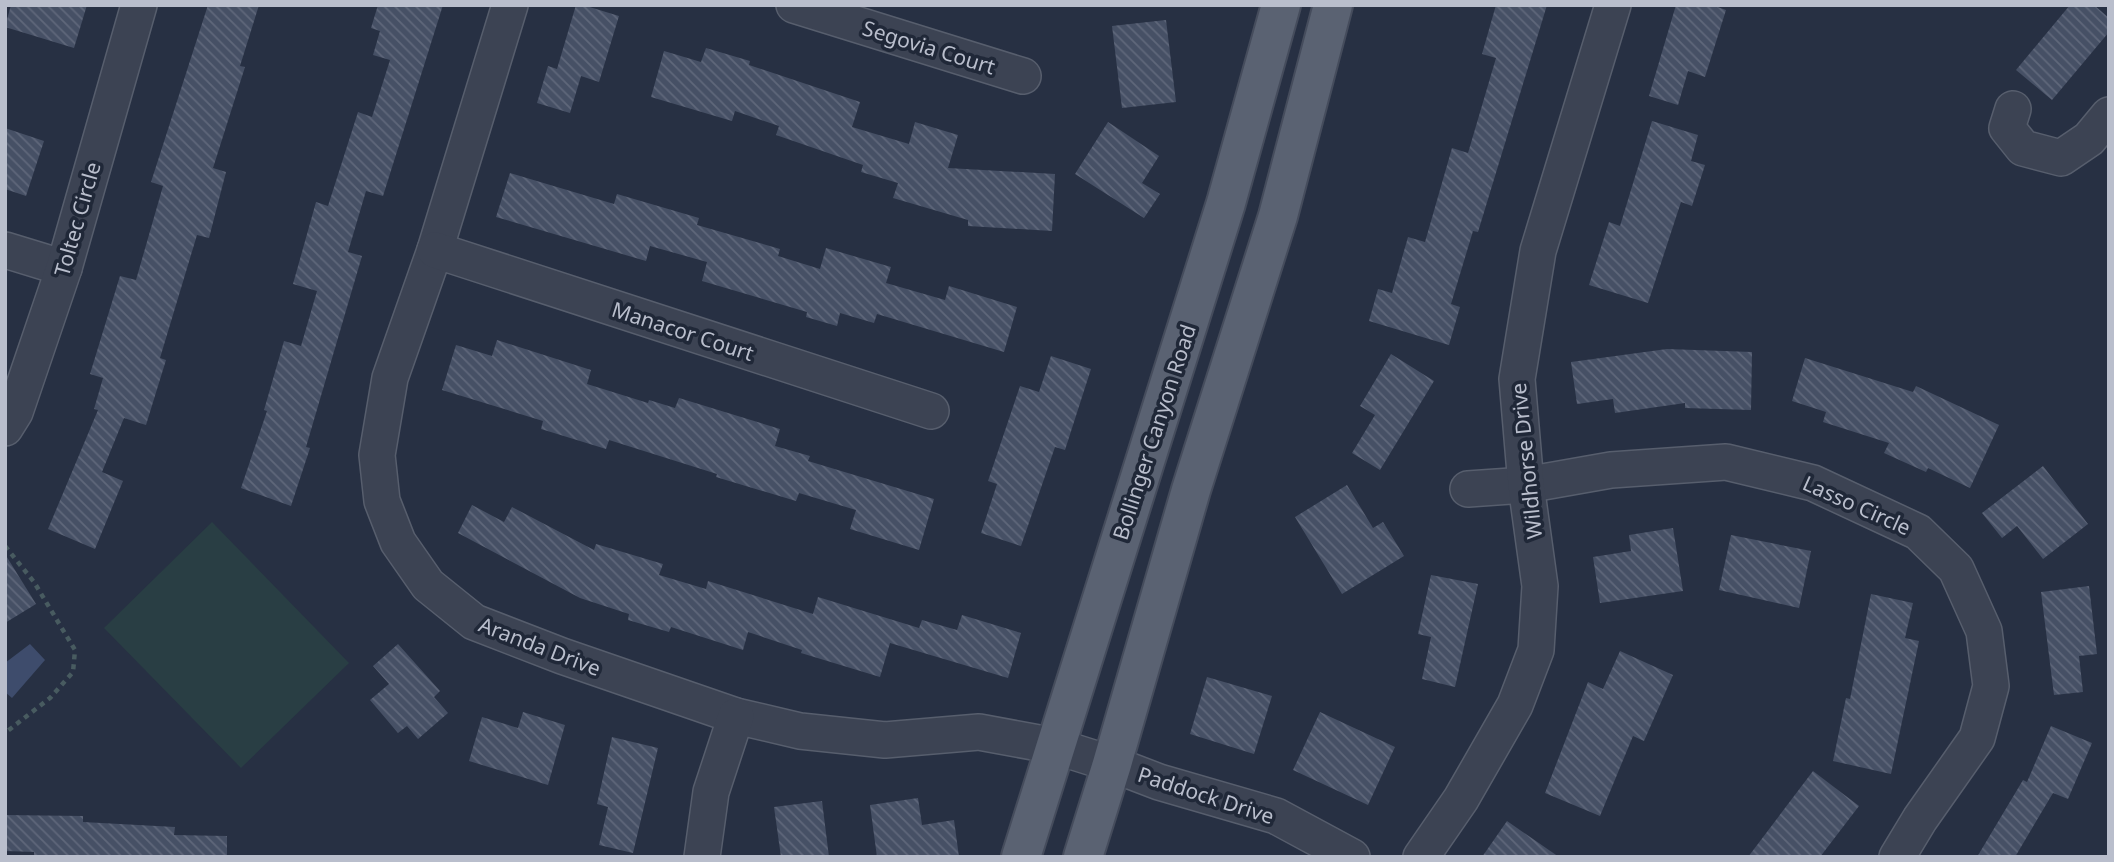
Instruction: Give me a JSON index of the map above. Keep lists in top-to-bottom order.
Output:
{
  "streets": {
    "main road": ["Bollinger Canyon Road"],
    "street": [
      "Segovia Court",
      "Toltec Circle",
      "Manacor Court",
      "Wildhorse Drive",
      "Lasso Circle",
      "Aranda Drive",
      "Paddock Drive"
    ]
  },
  "crossings": [
    ["Manacor Court", "Aranda Drive"],
    ["Bollinger Canyon Road", "Aranda Drive"],
    ["Bollinger Canyon Road", "Paddock Drive"],
    ["Wildhorse Drive", "Lasso Circle"],
    ["Aranda Drive", "Paddock Drive"]
  ]
}
